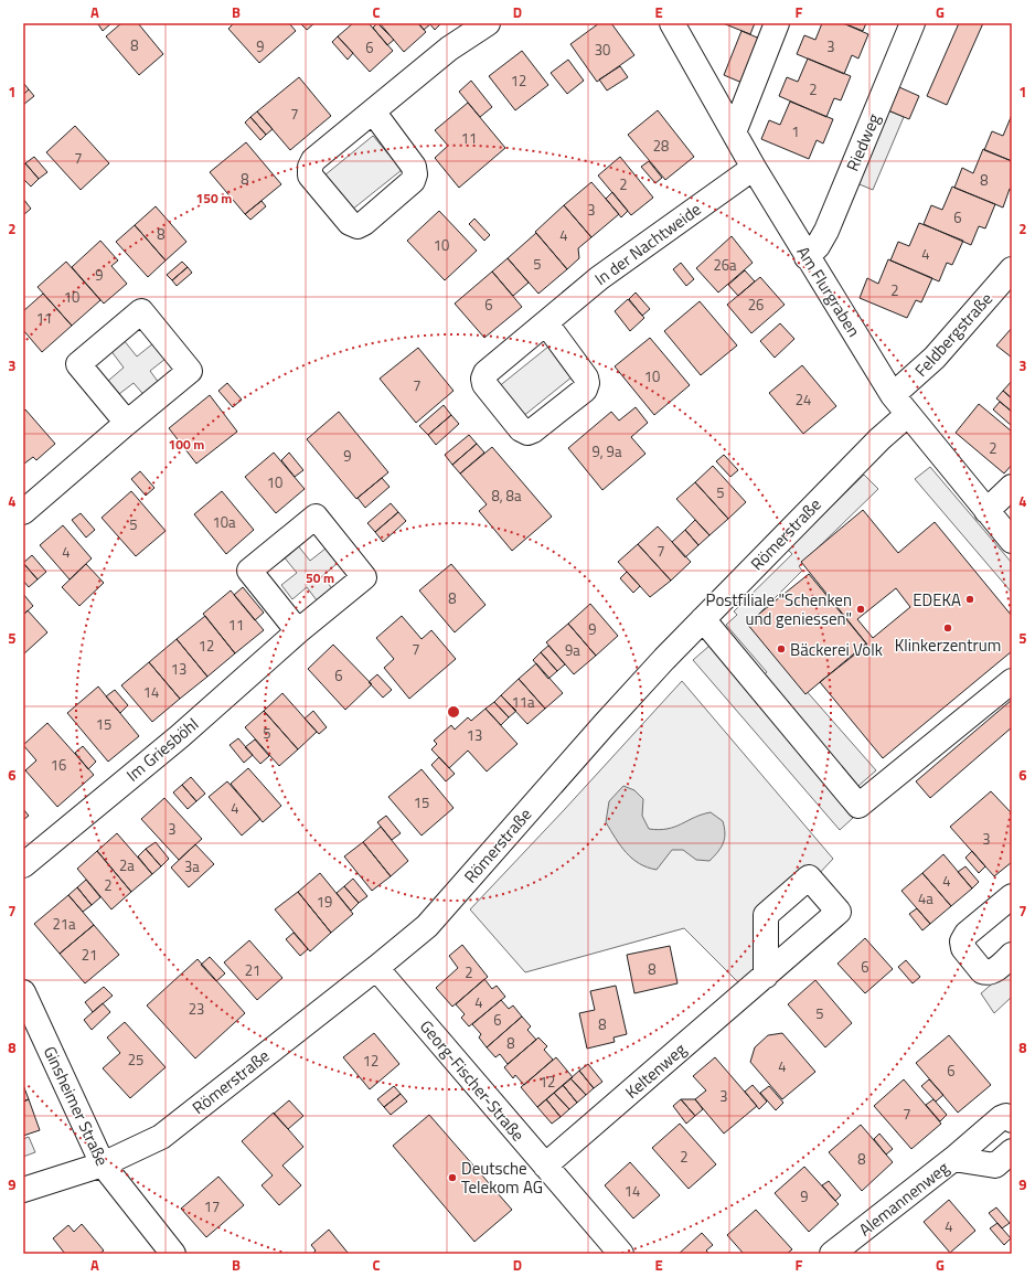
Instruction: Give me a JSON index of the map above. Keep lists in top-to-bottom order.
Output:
{
  "streets": {
    "street": [
      "Riedweg",
      "In der Nachtweide",
      "Am Flurgraben",
      "Feldbergstraße",
      "Römerstraße",
      "Im Griesböhl",
      "Keltenweg",
      "Georg-Fischer-Straße",
      "Ginsheimer Straße",
      "Alemannenweg"
    ]
  },
  "crossings": [
    ["Riedweg", "Am Flurgraben"],
    ["In der Nachtweide", "Am Flurgraben"],
    ["Am Flurgraben", "Feldbergstraße"],
    ["Am Flurgraben", "Römerstraße"],
    ["Römerstraße", "Georg-Fischer-Straße"],
    ["Römerstraße", "Ginsheimer Straße"],
    ["Keltenweg", "Georg-Fischer-Straße"]
  ],
  "places": [
    "EDEKA",
    "Postfiliale \"Schenken und geniessen\"",
    "Klinkerzentrum",
    "Bäckerei Volk",
    "Deutsche Telekom AG"
  ],
  "house_numbers": [
    "8",
    "9",
    "3",
    "6",
    "30",
    "12",
    "2",
    "7",
    "1",
    "11",
    "28",
    "7",
    "8",
    "8",
    "2",
    "3",
    "6",
    "8",
    "4",
    "10",
    "4",
    "5",
    "26a",
    "9",
    "2",
    "10",
    "6",
    "26",
    "11",
    "10",
    "7",
    "24",
    "2",
    "9, 9a",
    "9",
    "10",
    "5",
    "8, 8a",
    "10a",
    "5",
    "7",
    "4",
    "8",
    "11",
    "9",
    "12",
    "7",
    "9a",
    "13",
    "6",
    "14",
    "11a",
    "15",
    "5",
    "13",
    "16",
    "15",
    "4",
    "3",
    "3",
    "2a",
    "3a",
    "4",
    "2",
    "4a",
    "19",
    "21a",
    "21",
    "6",
    "8",
    "21",
    "2",
    "4",
    "23",
    "5",
    "6",
    "8",
    "8",
    "25",
    "12",
    "4",
    "6",
    "12",
    "3",
    "7",
    "2",
    "8",
    "14",
    "9",
    "17",
    "4"
  ],
  "grid": {
    "columns": [
      "A",
      "B",
      "C",
      "D",
      "E",
      "F",
      "G"
    ],
    "rows": [
      "1",
      "2",
      "3",
      "4",
      "5",
      "6",
      "7",
      "8",
      "9"
    ]
  },
  "rings": ["150 m", "100 m", "50 m"]
}
